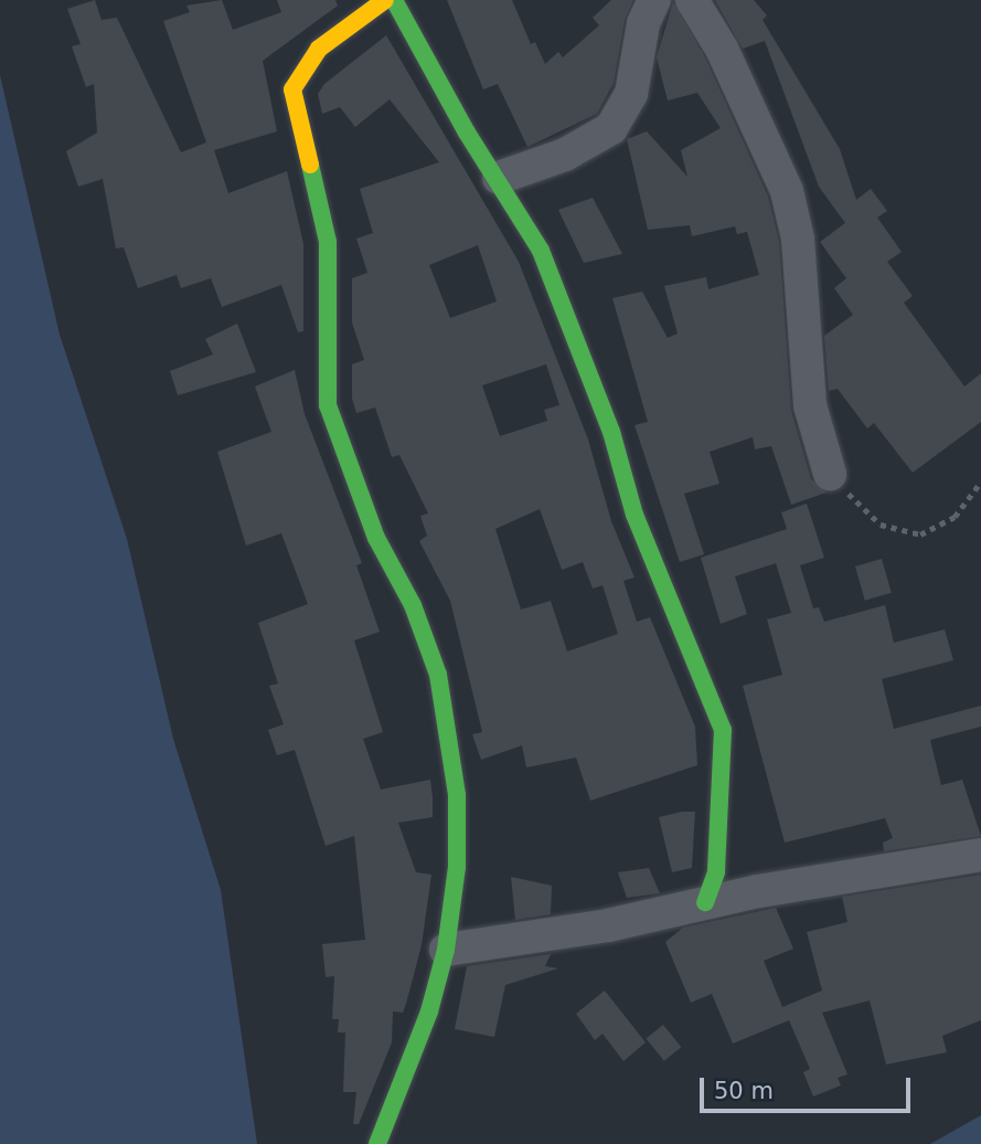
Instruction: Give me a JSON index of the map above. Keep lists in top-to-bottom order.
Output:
{
  "scale_bar": "50 m"
}
